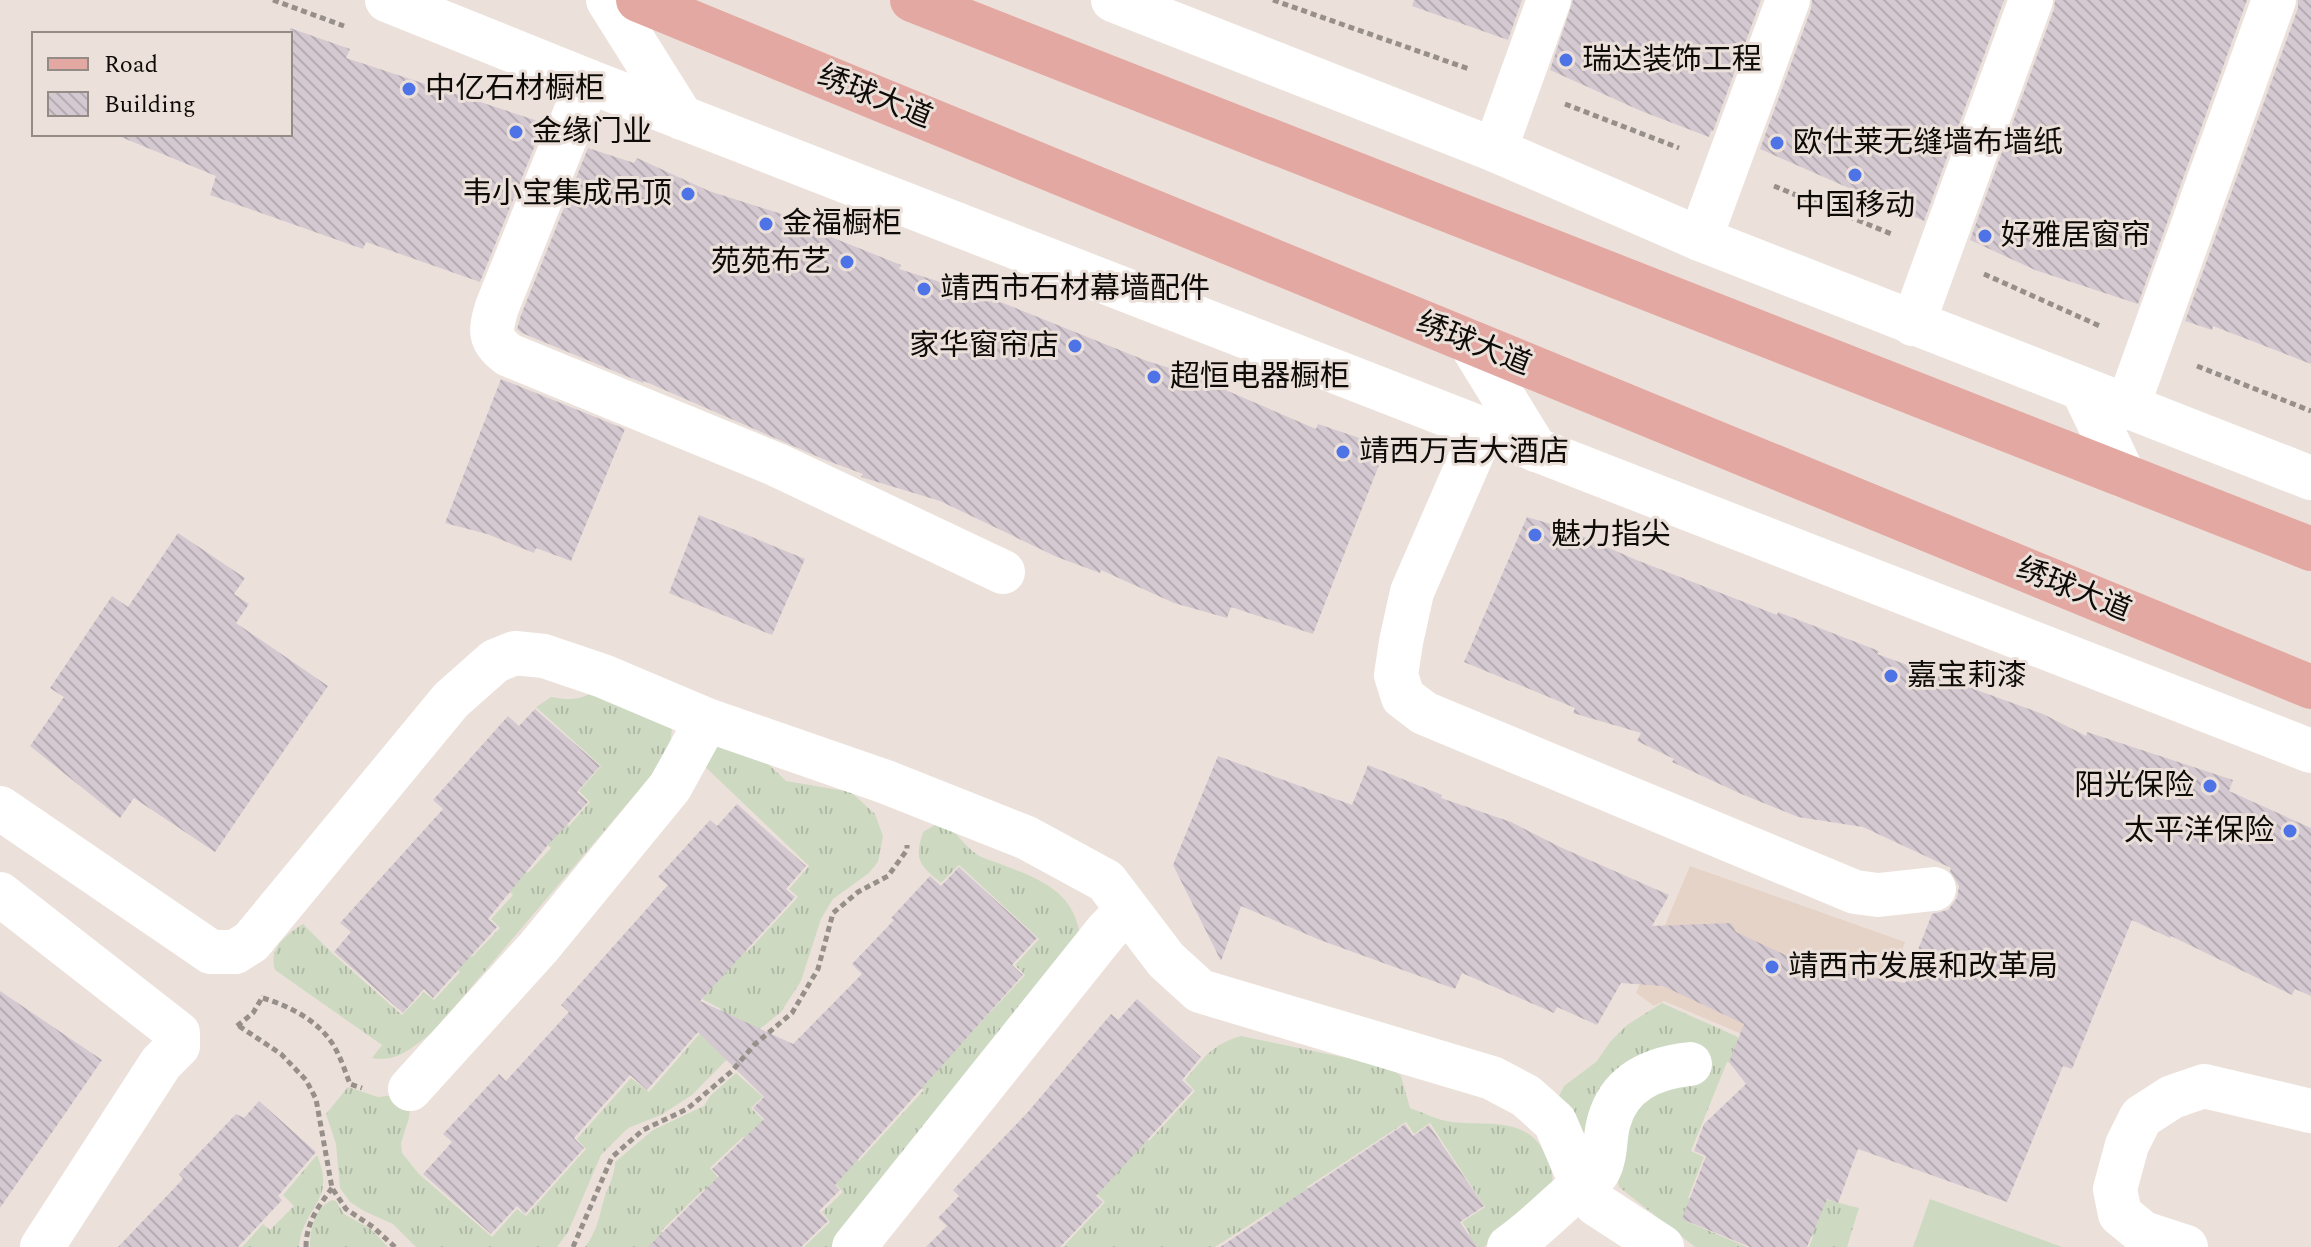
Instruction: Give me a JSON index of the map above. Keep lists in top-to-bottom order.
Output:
{
  "streets": {
    "main road": ["绣球大道"]
  },
  "places": [
    "瑞达装饰工程",
    "中亿石材橱柜",
    "金缘门业",
    "欧仕莱无缝墙布墙纸",
    "中国移动",
    "韦小宝集成吊顶",
    "金福橱柜",
    "好雅居窗帘",
    "苑苑布艺",
    "靖西市石材幕墙配件",
    "家华窗帘店",
    "超恒电器橱柜",
    "靖西万吉大酒店",
    "魅力指尖",
    "嘉宝莉漆",
    "阳光保险",
    "太平洋保险",
    "靖西市发展和改革局"
  ],
  "legend": ["Road", "Building"]
}
